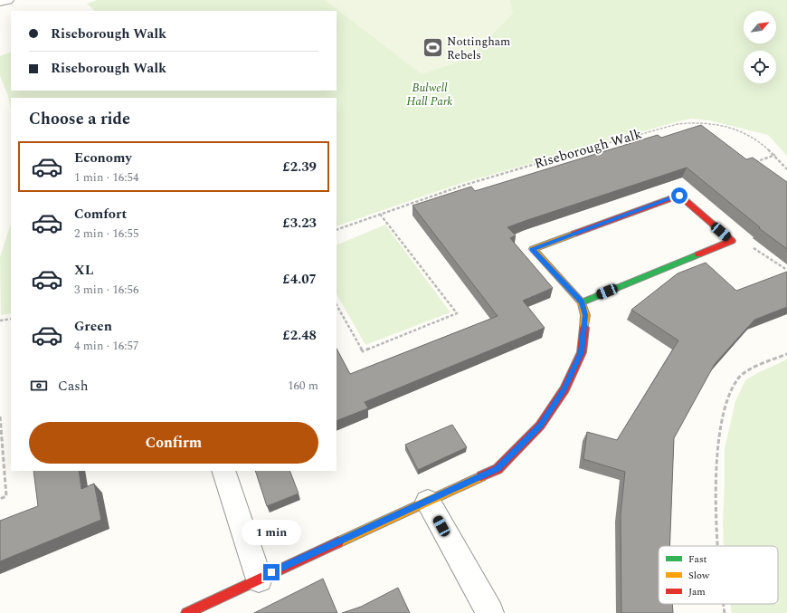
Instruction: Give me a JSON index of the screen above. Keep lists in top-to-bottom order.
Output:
{
  "streets": {
    "path": ["Riseborough Walk"]
  },
  "parks": ["Bulwell Hall Park"],
  "places": {
    "sports": ["Nottingham Rebels"]
  },
  "legend": ["Fast", "Slow", "Jam"],
  "north": "top right",
  "page": {
    "banner": ["Riseborough Walk", "Riseborough Walk"],
    "heading": "Choose a ride",
    "list": [
      {
        "name": "Economy",
        "note": "1 min · 16:54",
        "value": "£2.39"
      },
      {
        "name": "Comfort",
        "note": "2 min · 16:55",
        "value": "£3.23"
      },
      {
        "name": "XL",
        "note": "3 min · 16:56",
        "value": "£4.07"
      },
      {
        "name": "Green",
        "note": "4 min · 16:57",
        "value": "£2.48"
      }
    ],
    "pay": ["Cash", "160 m"],
    "buttons": "Confirm",
    "bubble": "1 min"
  }
}
